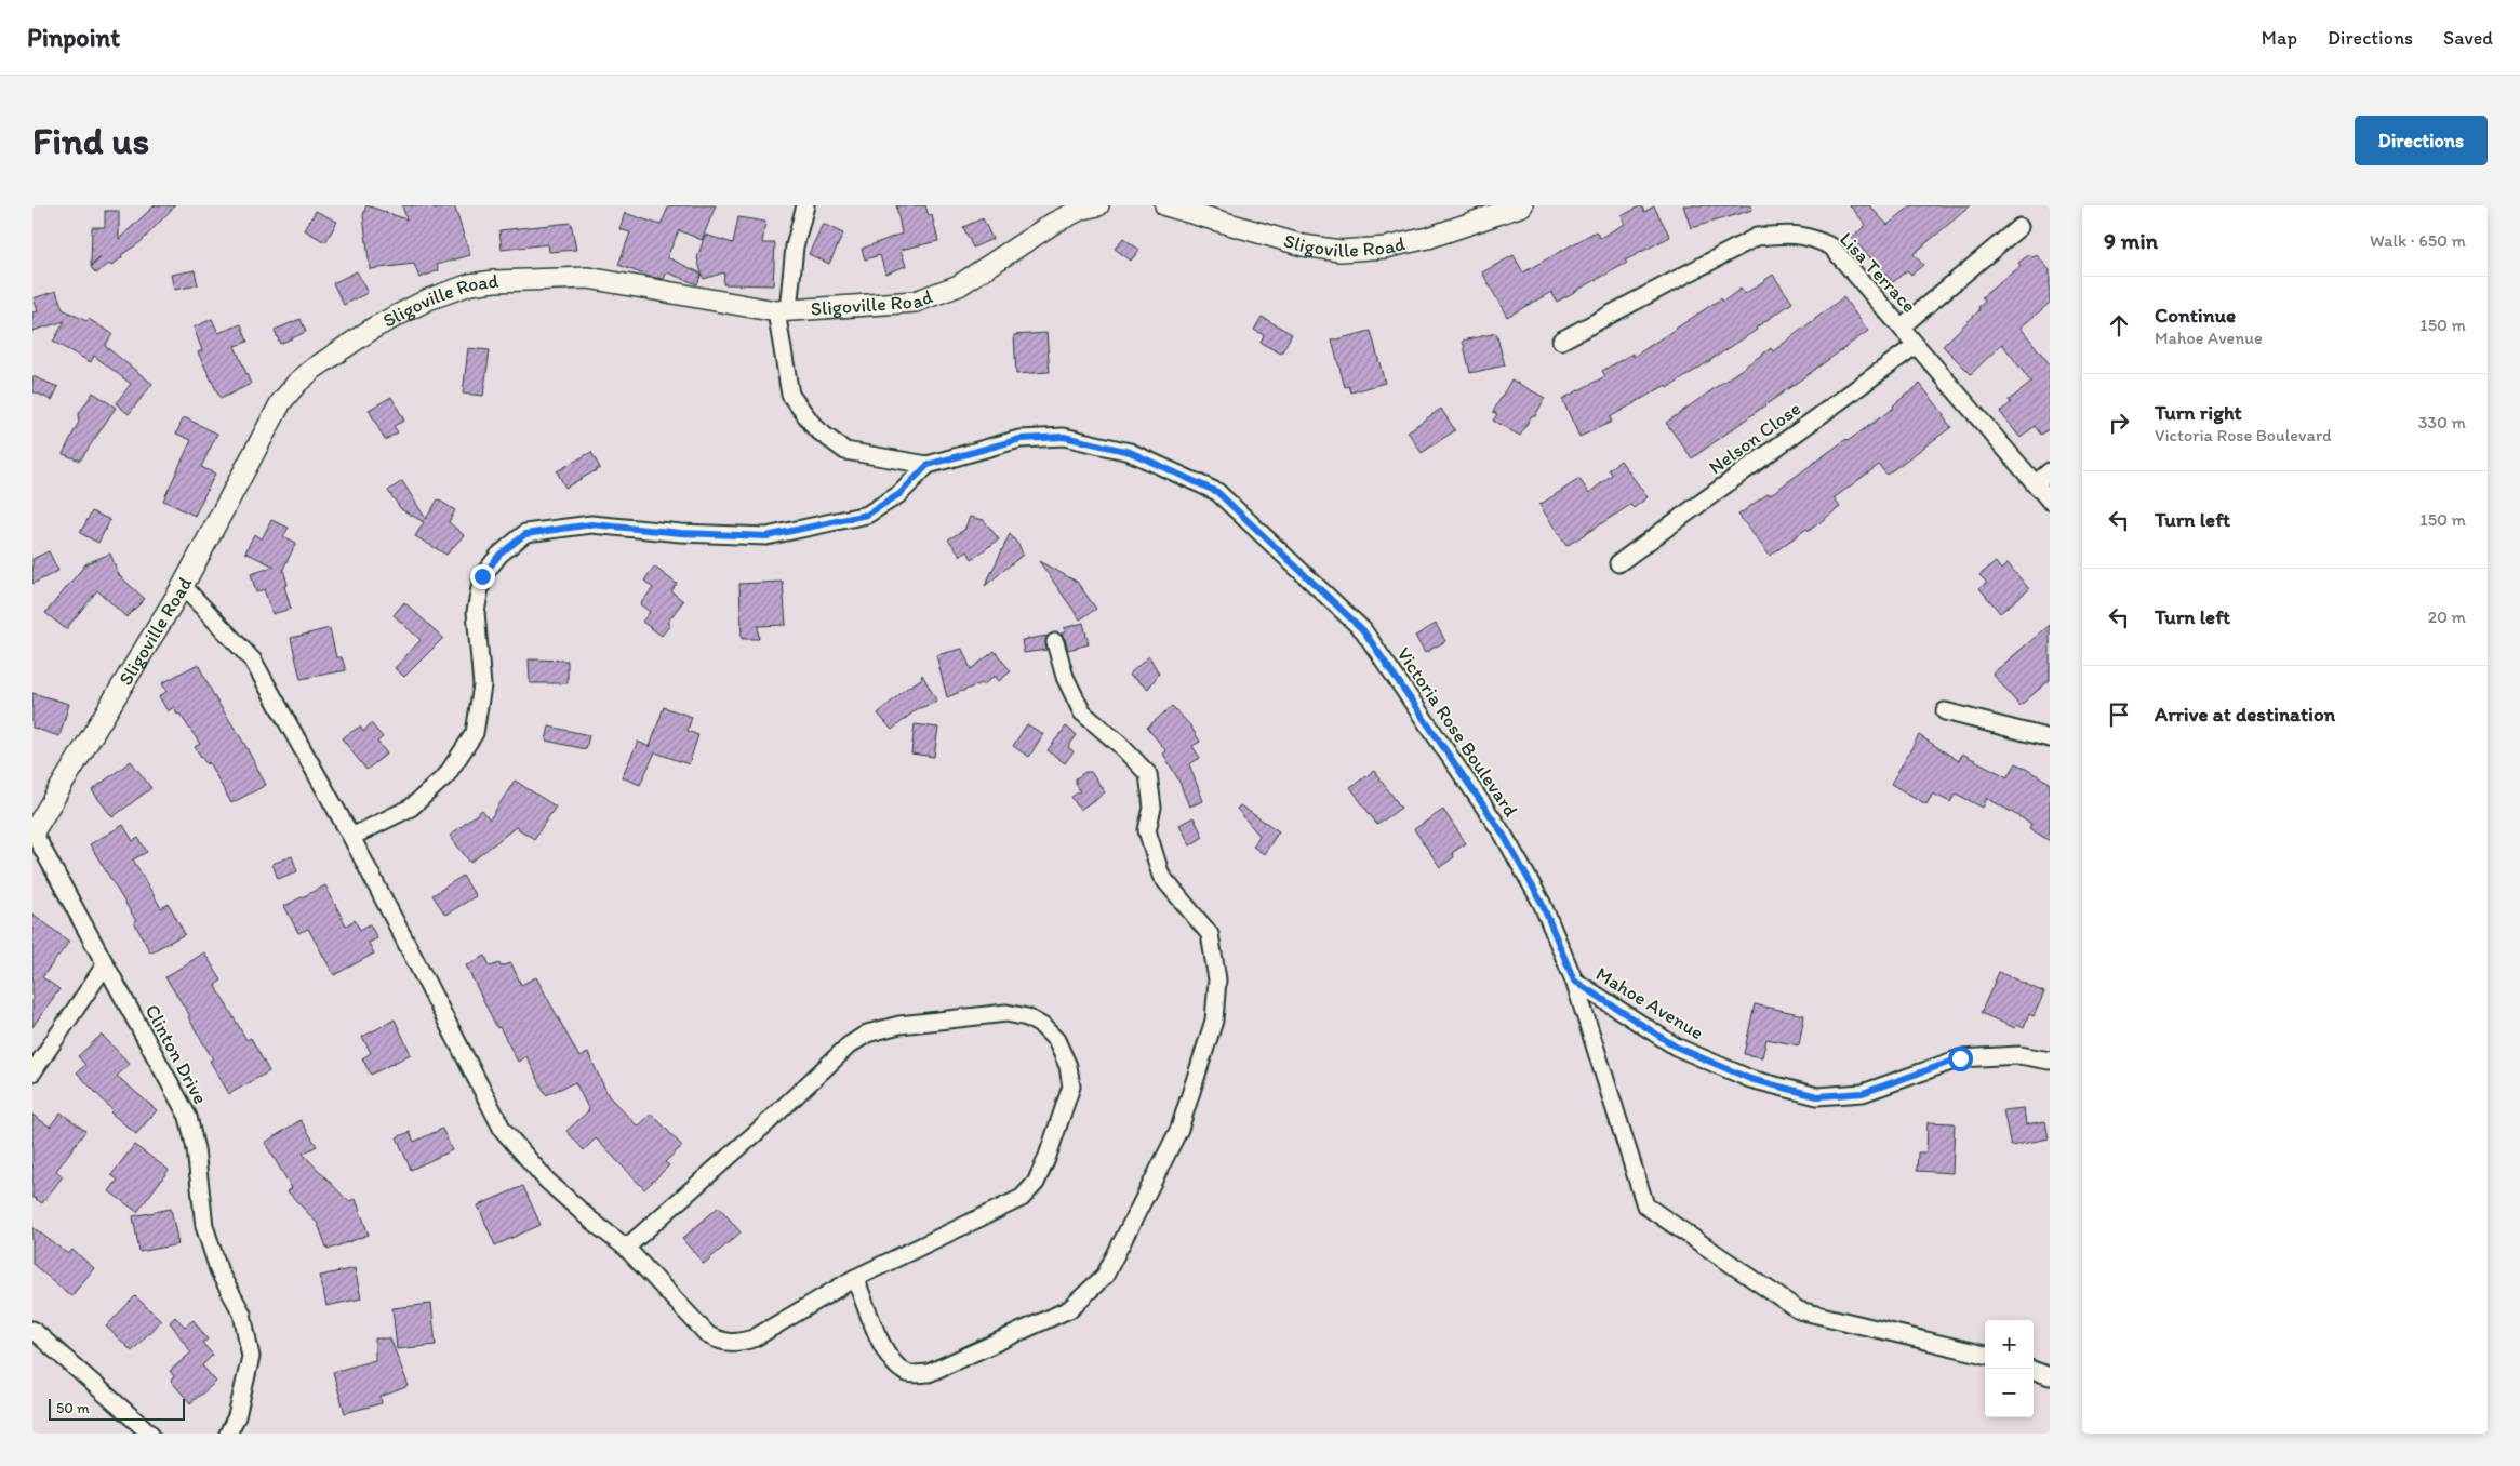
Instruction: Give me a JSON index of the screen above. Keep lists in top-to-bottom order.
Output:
{
  "streets": {
    "street": [
      "Sligoville Road",
      "Lisa Terrace",
      "Nelson Close",
      "Victoria Rose Boulevard",
      "Mahoe Avenue",
      "Clinton Drive"
    ]
  },
  "crossings": [
    ["Sligoville Road", "Victoria Rose Boulevard"],
    ["Sligoville Road", "Clinton Drive"],
    ["Lisa Terrace", "Nelson Close"],
    ["Victoria Rose Boulevard", "Mahoe Avenue"]
  ],
  "scale_bar": "50 m",
  "page": {
    "header": "Pinpoint",
    "nav": ["Map", "Directions", "Saved"],
    "buttons": "Directions",
    "title": "Find us",
    "heading": ["9 min", "Walk · 650 m"],
    "list": [
      ["Continue", "Mahoe Avenue", "150 m"],
      ["Turn right", "Victoria Rose Boulevard", "330 m"],
      ["Turn left", "150 m"],
      ["Turn left", "20 m"],
      "Arrive at destination"
    ],
    "map_buttons": ["+", "−"],
    "scale": "50 m"
  }
}
